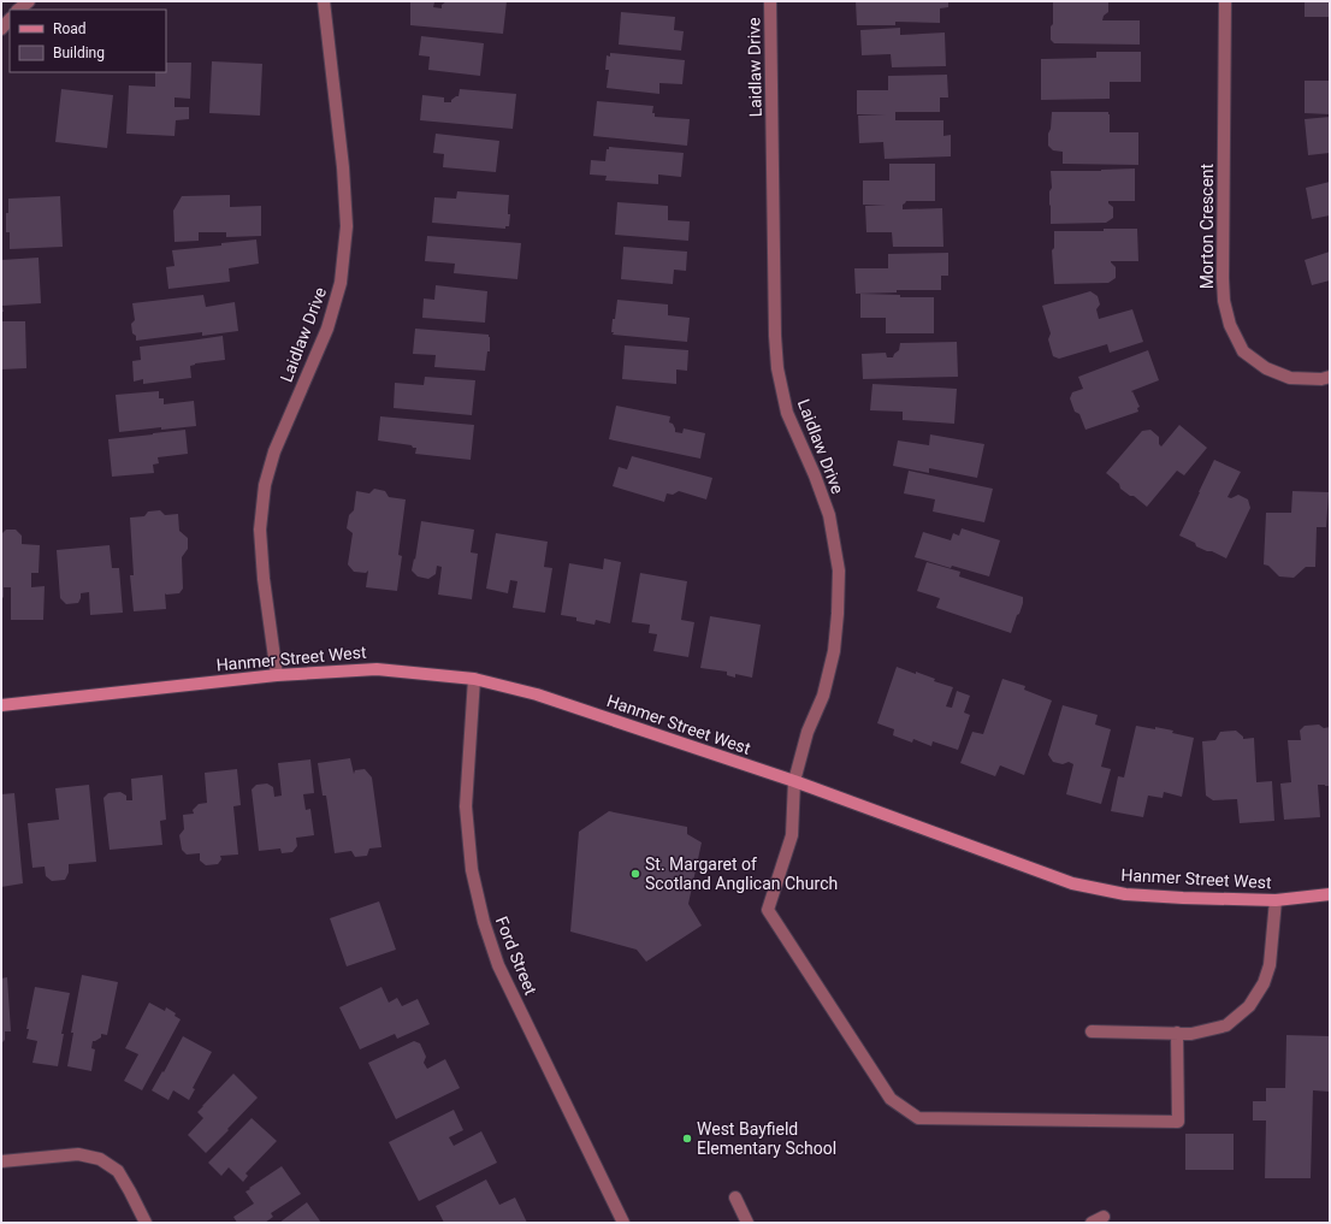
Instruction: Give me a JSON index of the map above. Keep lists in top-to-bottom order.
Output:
{
  "streets": {
    "street": [
      "Laidlaw Drive",
      "Morton Crescent",
      "Hanmer Street West",
      "Ford Street"
    ]
  },
  "crossings": [
    ["Laidlaw Drive", "Hanmer Street West"],
    ["Hanmer Street West", "Ford Street"]
  ],
  "places": ["St. Margaret of Scotland Anglican Church", "West Bayfield Elementary School"],
  "legend": ["Road", "Building"]
}
